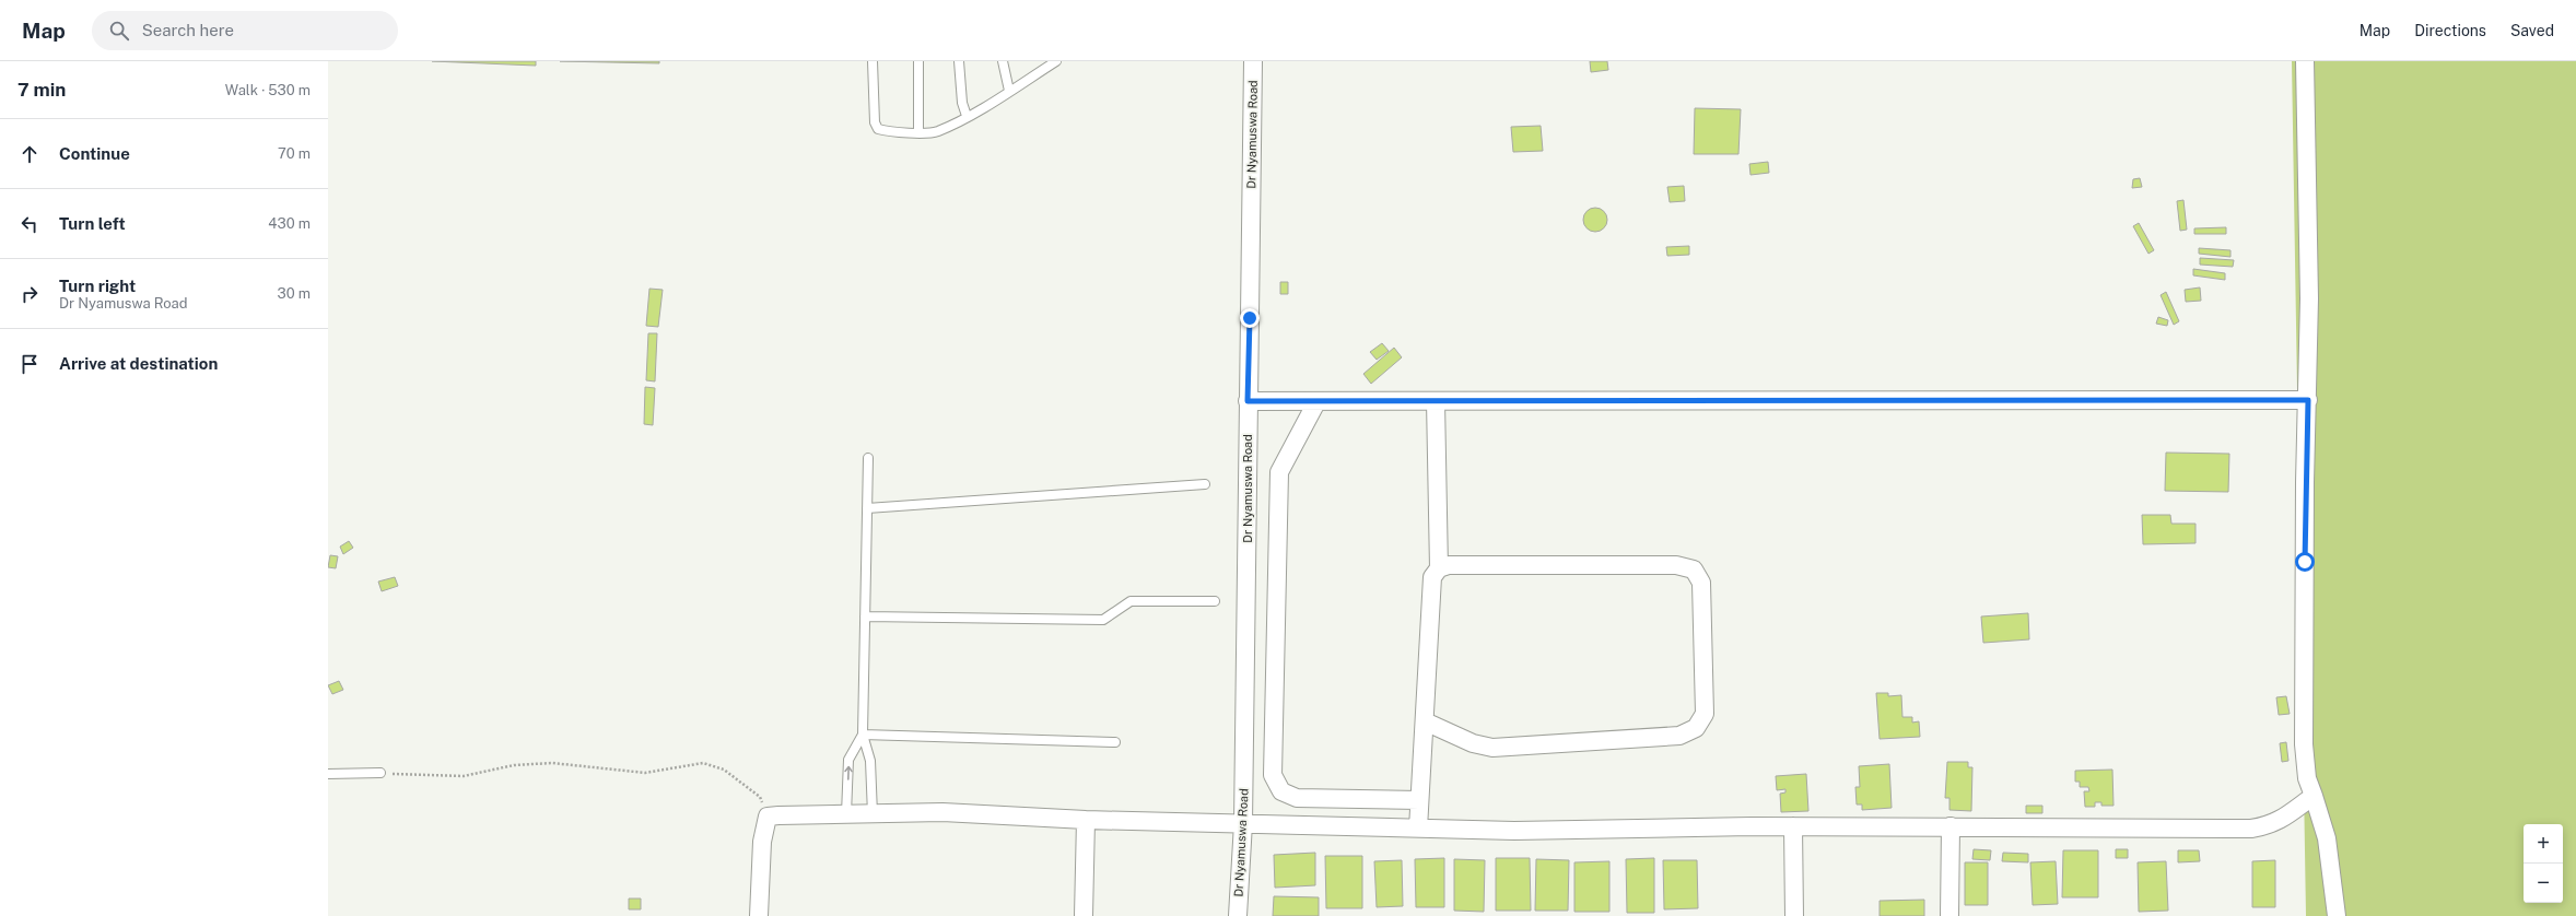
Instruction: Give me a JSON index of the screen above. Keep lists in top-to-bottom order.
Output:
{
  "streets": {
    "street": ["Dr Nyamuswa Road"]
  },
  "page": {
    "header": "Map",
    "search": "Search here",
    "nav": ["Map", "Directions", "Saved"],
    "heading": ["7 min", "Walk · 530 m"],
    "list": [
      ["Continue", "70 m"],
      ["Turn left", "430 m"],
      ["Turn right", "Dr Nyamuswa Road", "30 m"],
      "Arrive at destination"
    ],
    "map_buttons": ["+", "−"]
  }
}
